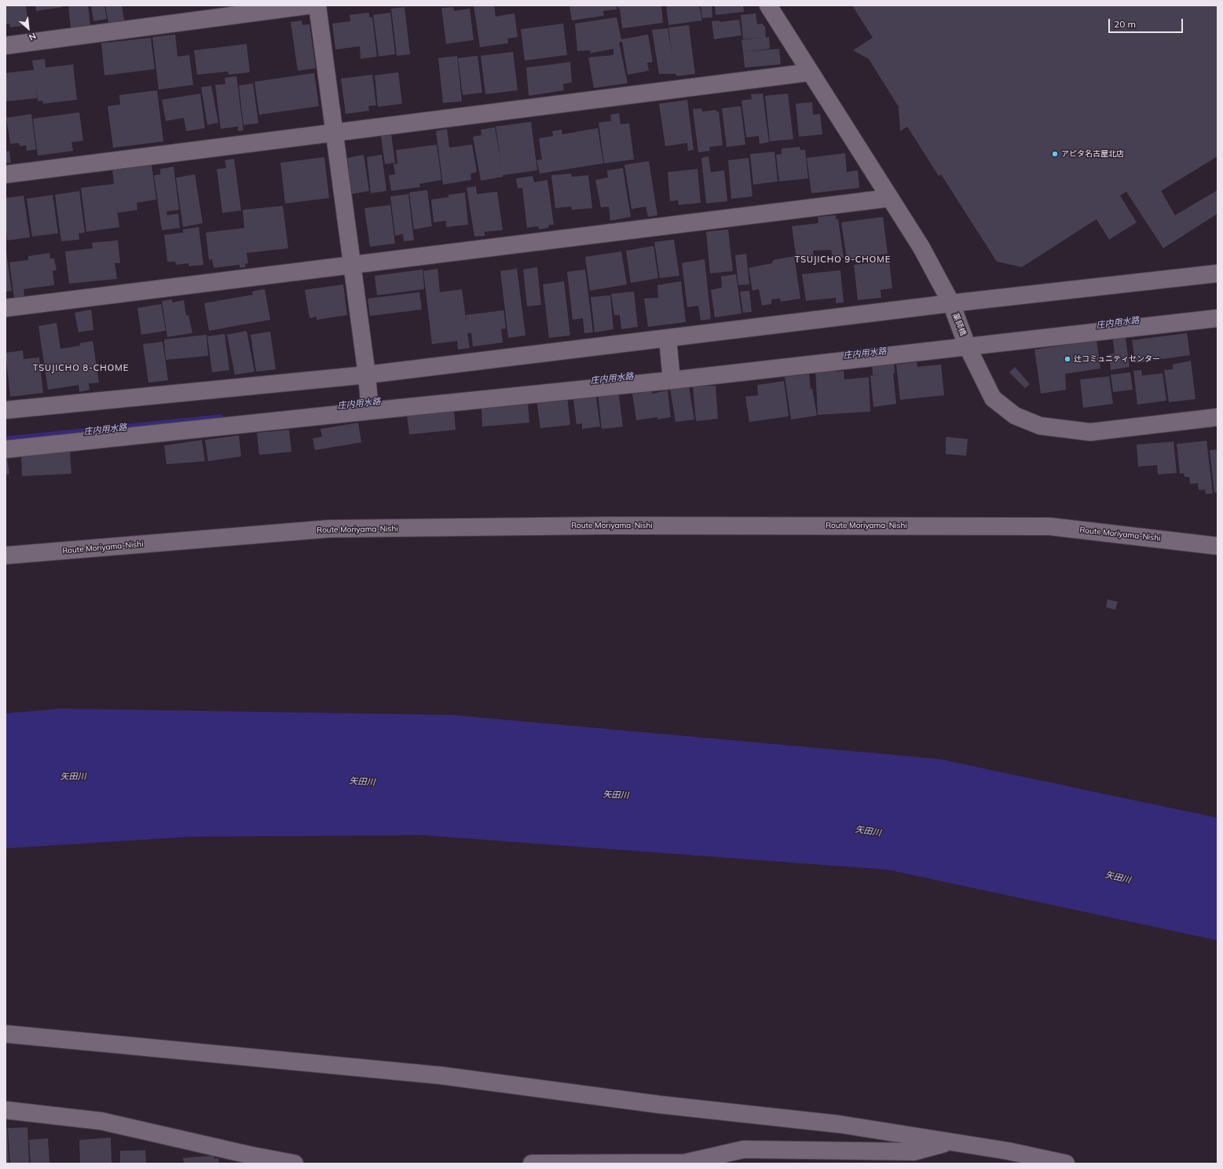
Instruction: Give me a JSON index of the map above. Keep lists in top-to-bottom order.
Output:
{
  "streets": {
    "street": ["薬師橋", "Route Moriyama-Nishi"]
  },
  "districts": ["TSUJICHO 9-CHOME", "TSUJICHO 8-CHOME"],
  "water": ["庄内用水路", "矢田川"],
  "places": ["アピタ名古屋北店", "辻コミュニティセンター"],
  "scale_bar": "20 m",
  "north": "bottom right"
}
